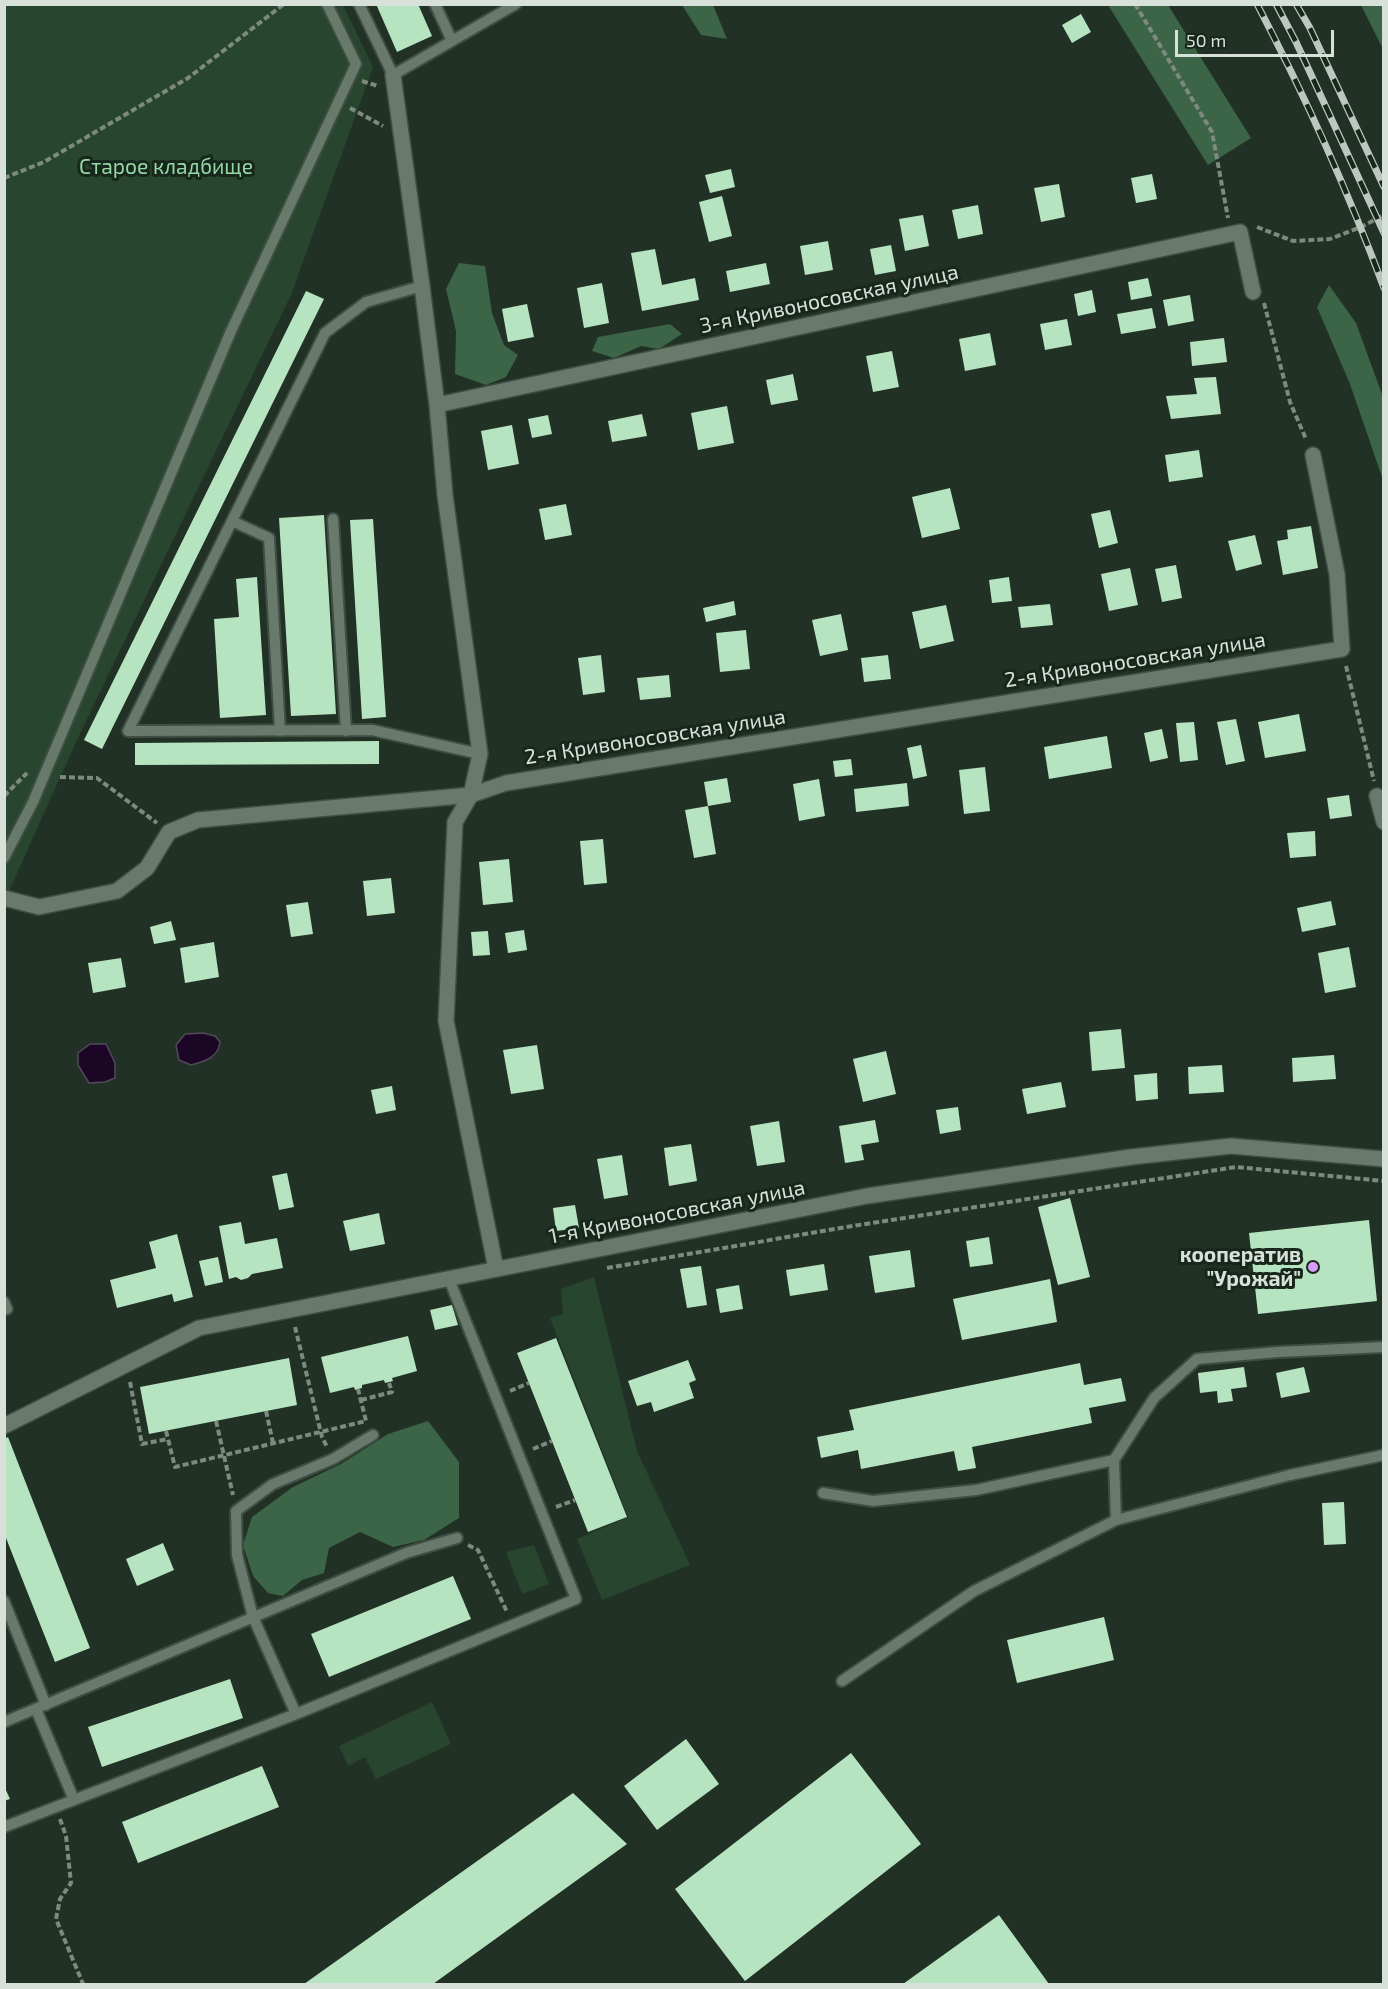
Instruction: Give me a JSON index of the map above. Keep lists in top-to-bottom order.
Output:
{
  "streets": {
    "street": ["3-я Кривоносовская улица", "2-я Кривоносовская улица", "1-я Кривоносовская улица"]
  },
  "parks": ["Старое кладбище"],
  "places": ["кооператив \"Урожай\""],
  "scale_bar": "50 m"
}
